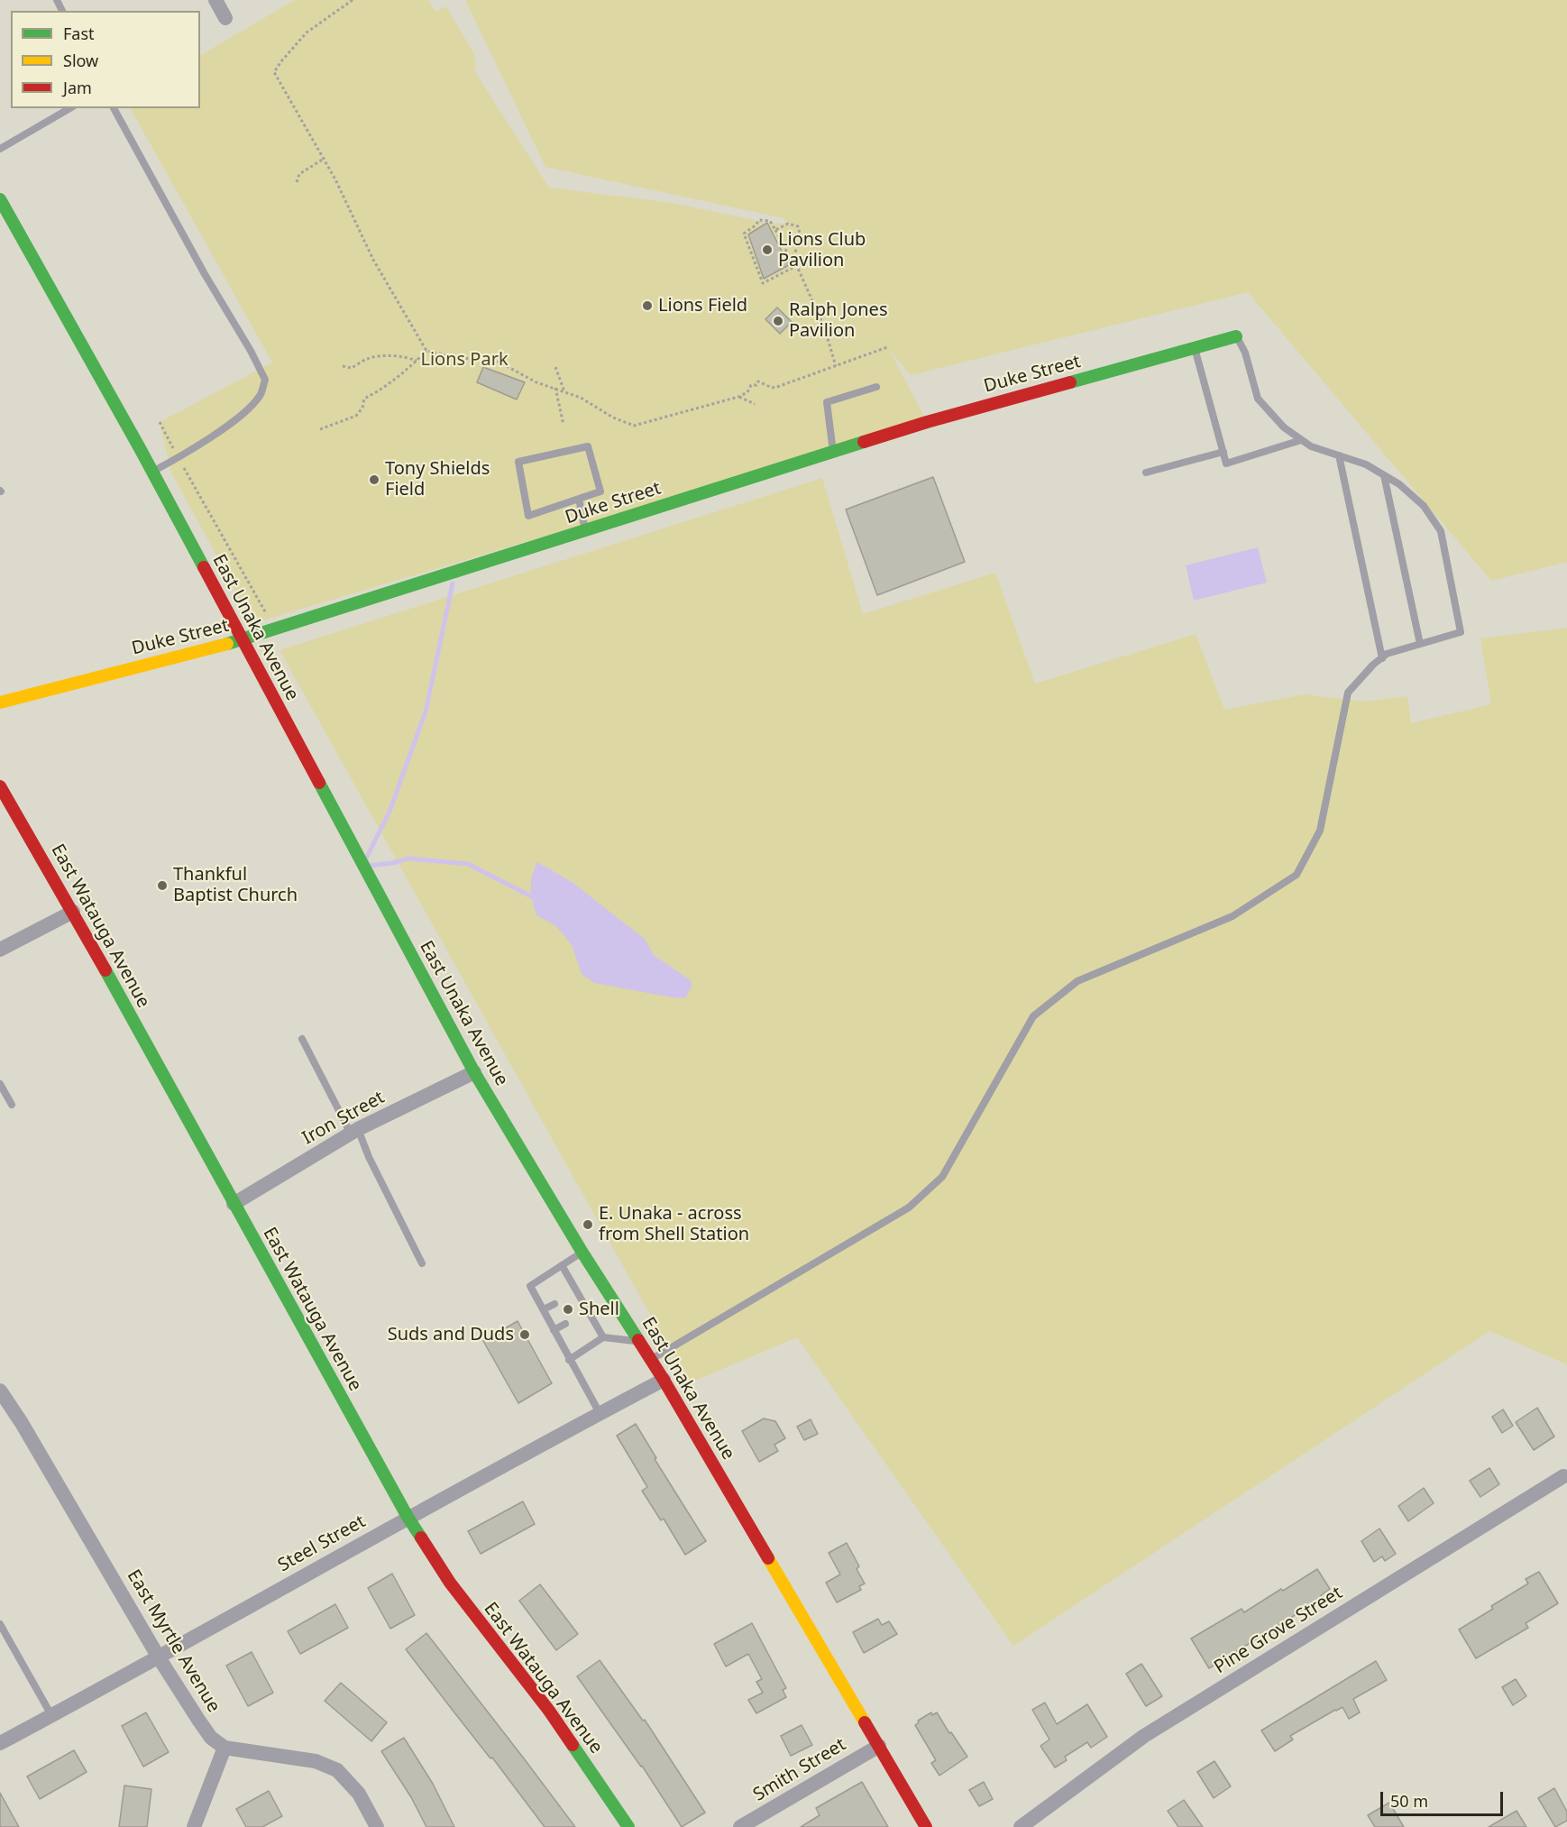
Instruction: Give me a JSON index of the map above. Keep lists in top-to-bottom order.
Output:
{
  "streets": {
    "street": [
      "Duke Street",
      "East Unaka Avenue",
      "East Watauga Avenue",
      "Iron Street",
      "Steel Street",
      "Pine Grove Street",
      "East Myrtle Avenue",
      "Smith Street"
    ]
  },
  "crossings": [
    ["Duke Street", "East Unaka Avenue"],
    ["East Unaka Avenue", "Iron Street"],
    ["East Unaka Avenue", "Steel Street"],
    ["East Unaka Avenue", "Smith Street"],
    ["East Watauga Avenue", "Iron Street"],
    ["East Watauga Avenue", "Steel Street"],
    ["Steel Street", "East Myrtle Avenue"]
  ],
  "parks": ["Lions Park"],
  "places": [
    "Lions Club Pavilion",
    "Lions Field",
    "Ralph Jones Pavilion",
    "Tony Shields Field",
    "Thankful Baptist Church",
    "E. Unaka - across from Shell Station",
    "Shell",
    "Suds and Duds"
  ],
  "legend": ["Fast", "Slow", "Jam"],
  "scale_bar": "50 m"
}
